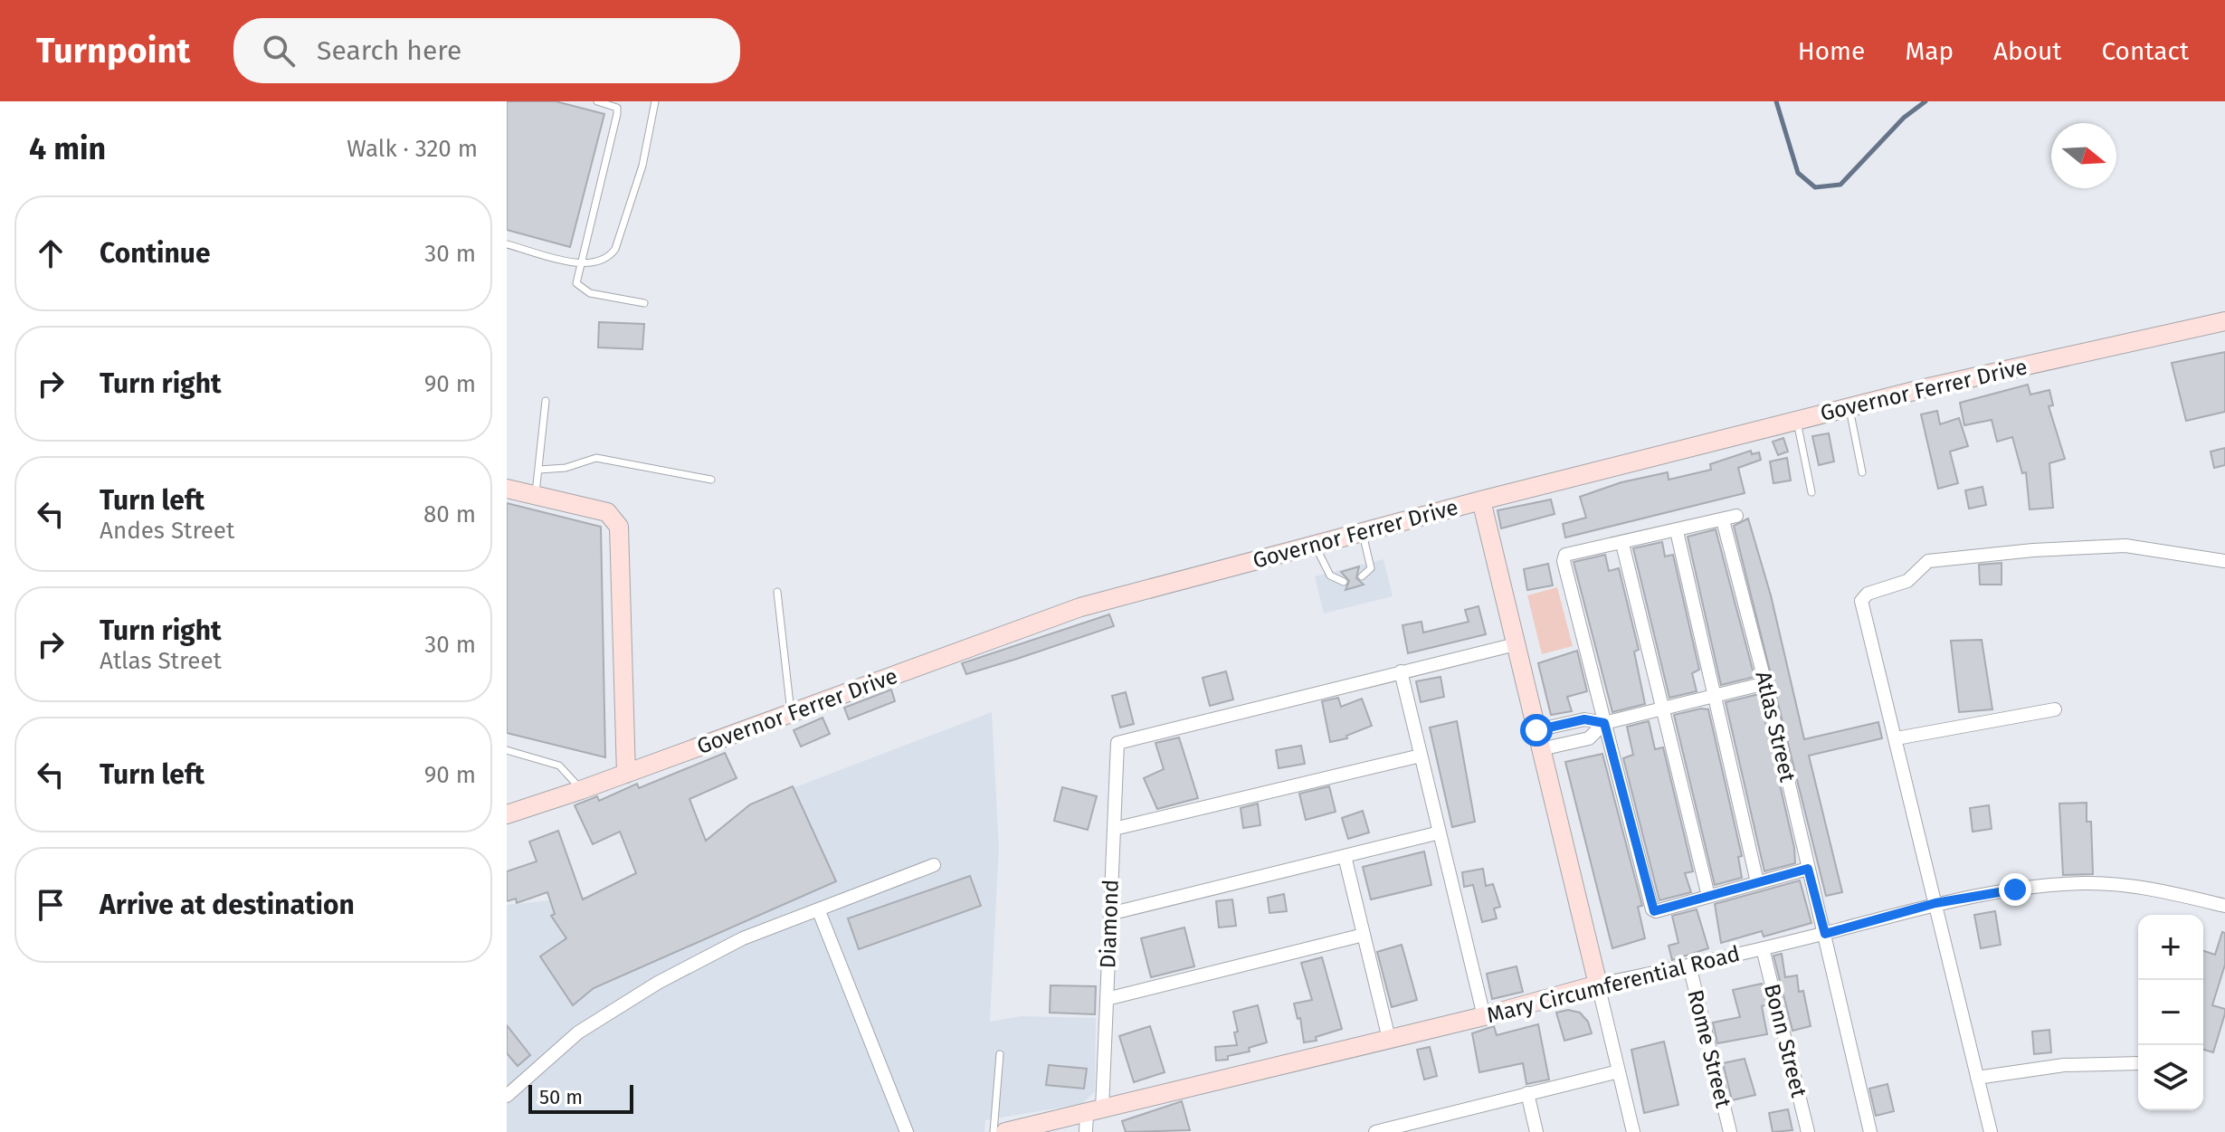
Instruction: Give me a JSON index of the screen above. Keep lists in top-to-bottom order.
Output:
{
  "streets": {
    "main road": ["Governor Ferrer Drive", "Mary Circumferential Road"],
    "street": [
      "Atlas Street",
      "Diamond",
      "Bonn Street",
      "Rome Street"
    ]
  },
  "crossings": [
    ["Atlas Street", "Mary Circumferential Road"],
    ["Diamond", "Mary Circumferential Road"],
    ["Mary Circumferential Road", "Bonn Street"],
    ["Mary Circumferential Road", "Rome Street"]
  ],
  "scale_bar": "50 m",
  "north": "right",
  "page": {
    "header": "Turnpoint",
    "search": "Search here",
    "nav": [
      "Home",
      "Map",
      "About",
      "Contact"
    ],
    "heading": ["4 min", "Walk · 320 m"],
    "list": [
      ["Continue", "30 m"],
      ["Turn right", "90 m"],
      ["Turn left", "Andes Street", "80 m"],
      ["Turn right", "Atlas Street", "30 m"],
      ["Turn left", "90 m"],
      "Arrive at destination"
    ],
    "map_buttons": ["+", "−"],
    "scale": "50 m"
  }
}
